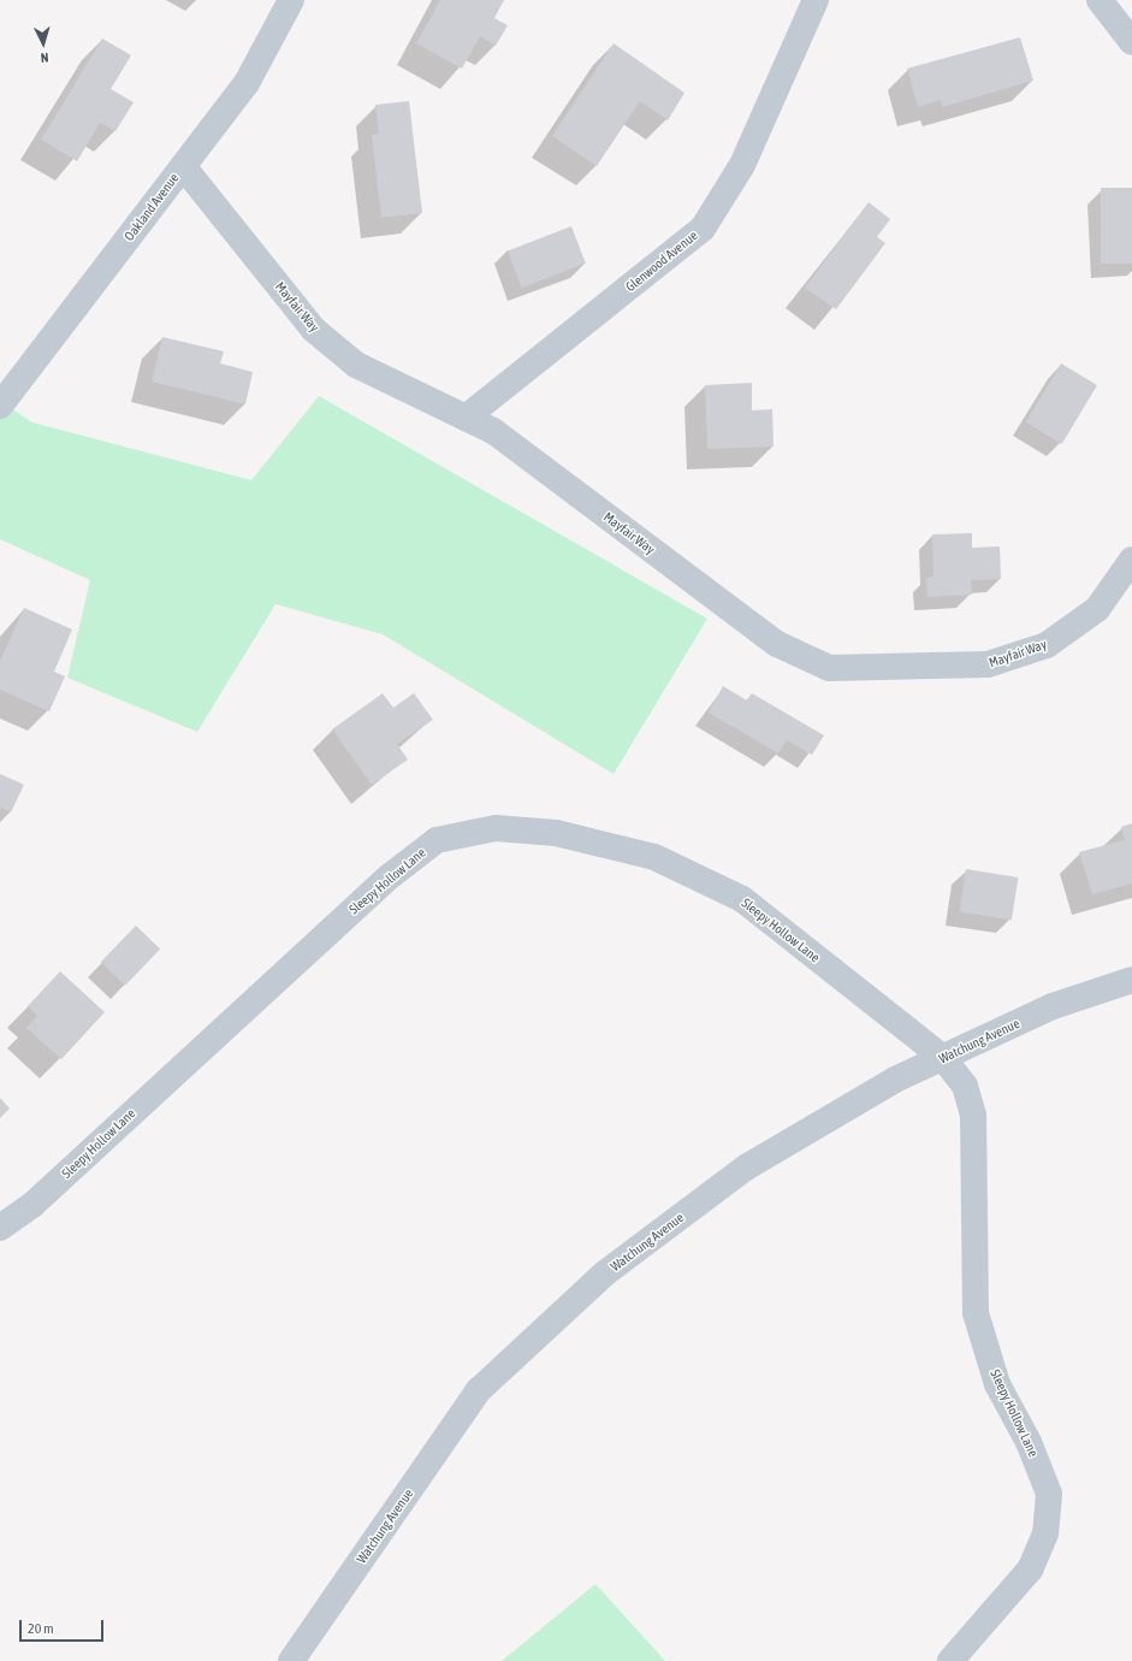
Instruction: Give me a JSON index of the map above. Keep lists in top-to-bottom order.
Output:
{
  "streets": {
    "street": [
      "Oakland Avenue",
      "Glenwood Avenue",
      "Mayfair Way",
      "Sleepy Hollow Lane",
      "Watchung Avenue"
    ]
  },
  "crossings": [
    ["Oakland Avenue", "Mayfair Way"],
    ["Glenwood Avenue", "Mayfair Way"],
    ["Sleepy Hollow Lane", "Watchung Avenue"]
  ],
  "scale_bar": "20 m",
  "north": "bottom"
}
